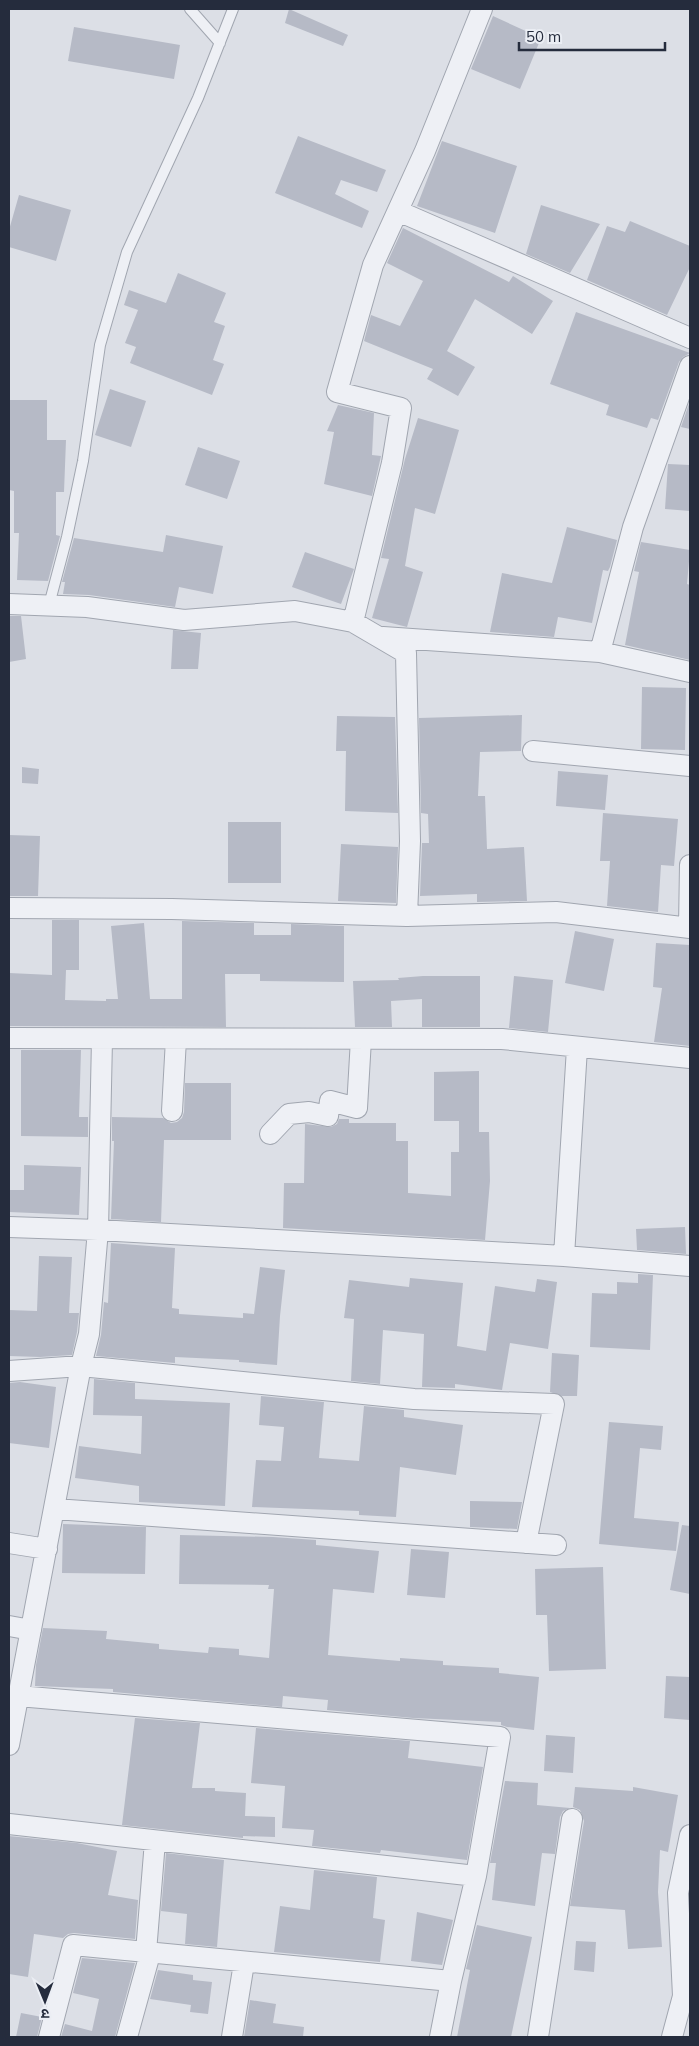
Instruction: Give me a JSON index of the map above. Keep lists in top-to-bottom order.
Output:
{
  "scale_bar": "50 m",
  "north": "bottom"
}
